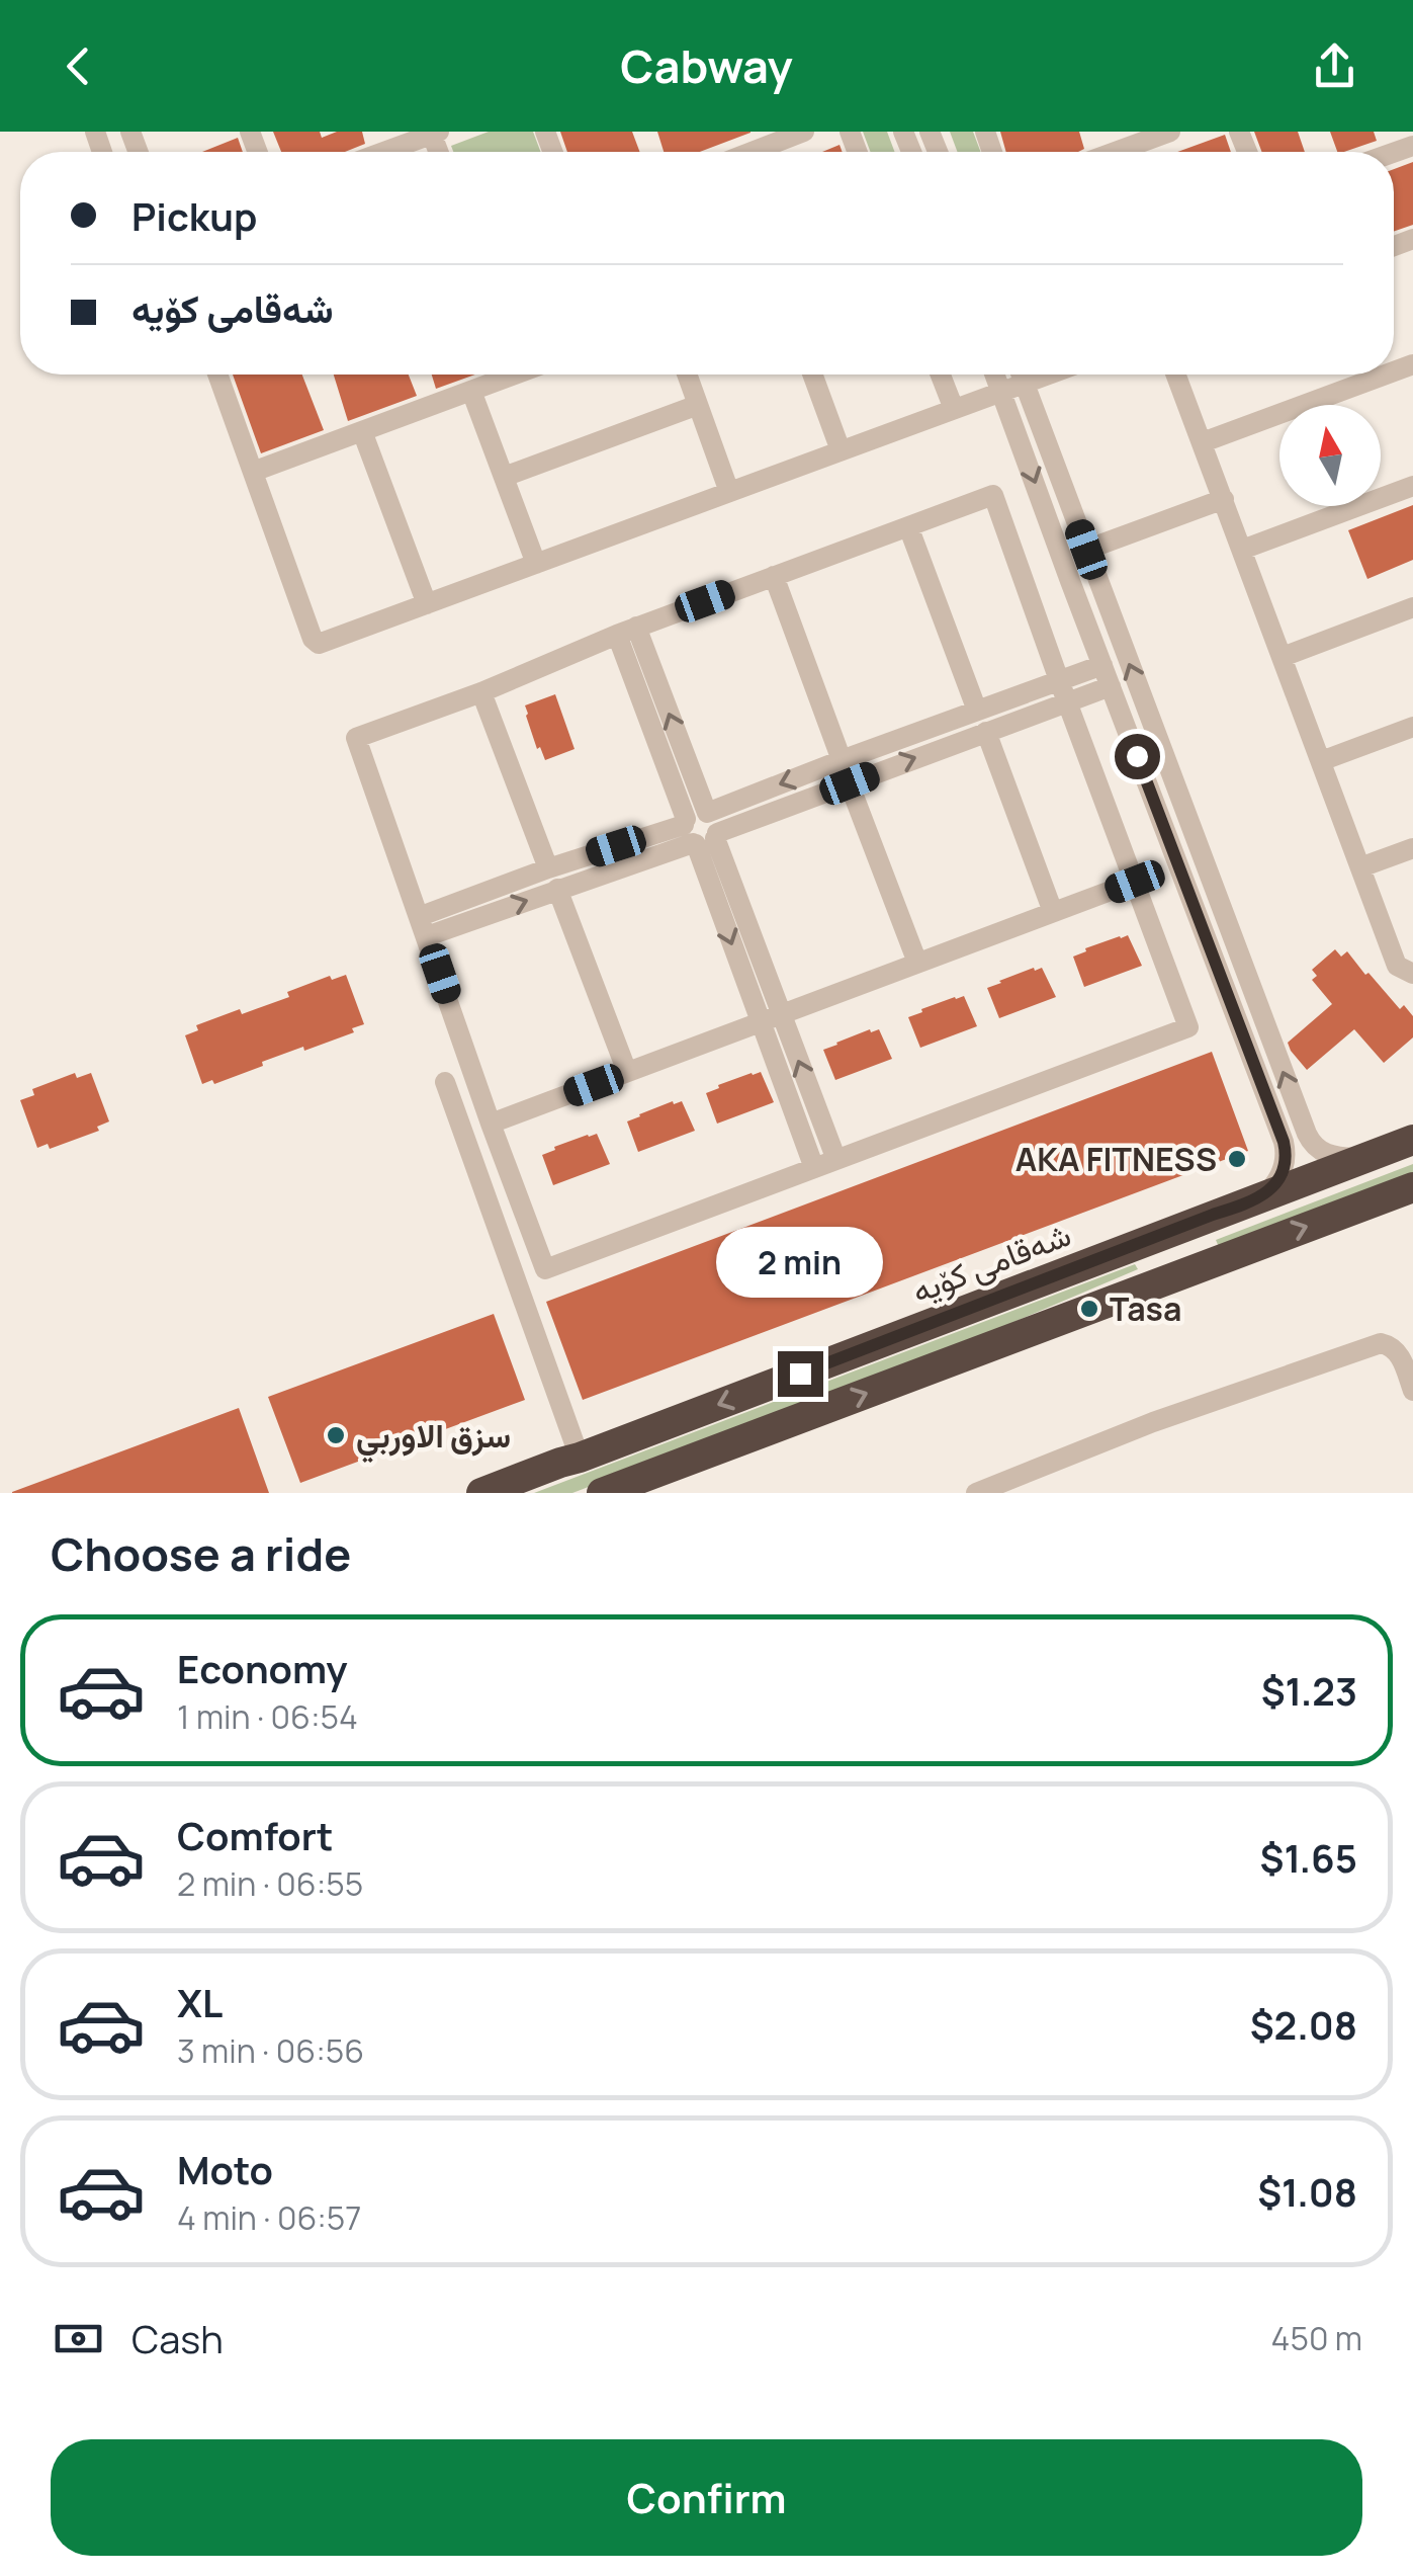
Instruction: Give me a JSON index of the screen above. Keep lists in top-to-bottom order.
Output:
{
  "streets": {
    "highway": ["شەقامی کۆیە"]
  },
  "places": ["AKA FITNESS", "Tasa", "سزق الاوربي"],
  "north": "top",
  "page": {
    "header": "Cabway",
    "banner": ["Pickup", "شەقامی کۆیە"],
    "bubble": "2 min",
    "heading": "Choose a ride",
    "list": [
      {
        "name": "Economy",
        "note": "1 min · 06:54",
        "value": "$1.23"
      },
      {
        "name": "Comfort",
        "note": "2 min · 06:55",
        "value": "$1.65"
      },
      {
        "name": "XL",
        "note": "3 min · 06:56",
        "value": "$2.08"
      },
      {
        "name": "Moto",
        "note": "4 min · 06:57",
        "value": "$1.08"
      }
    ],
    "pay": ["Cash", "450 m"],
    "buttons": "Confirm"
  }
}
